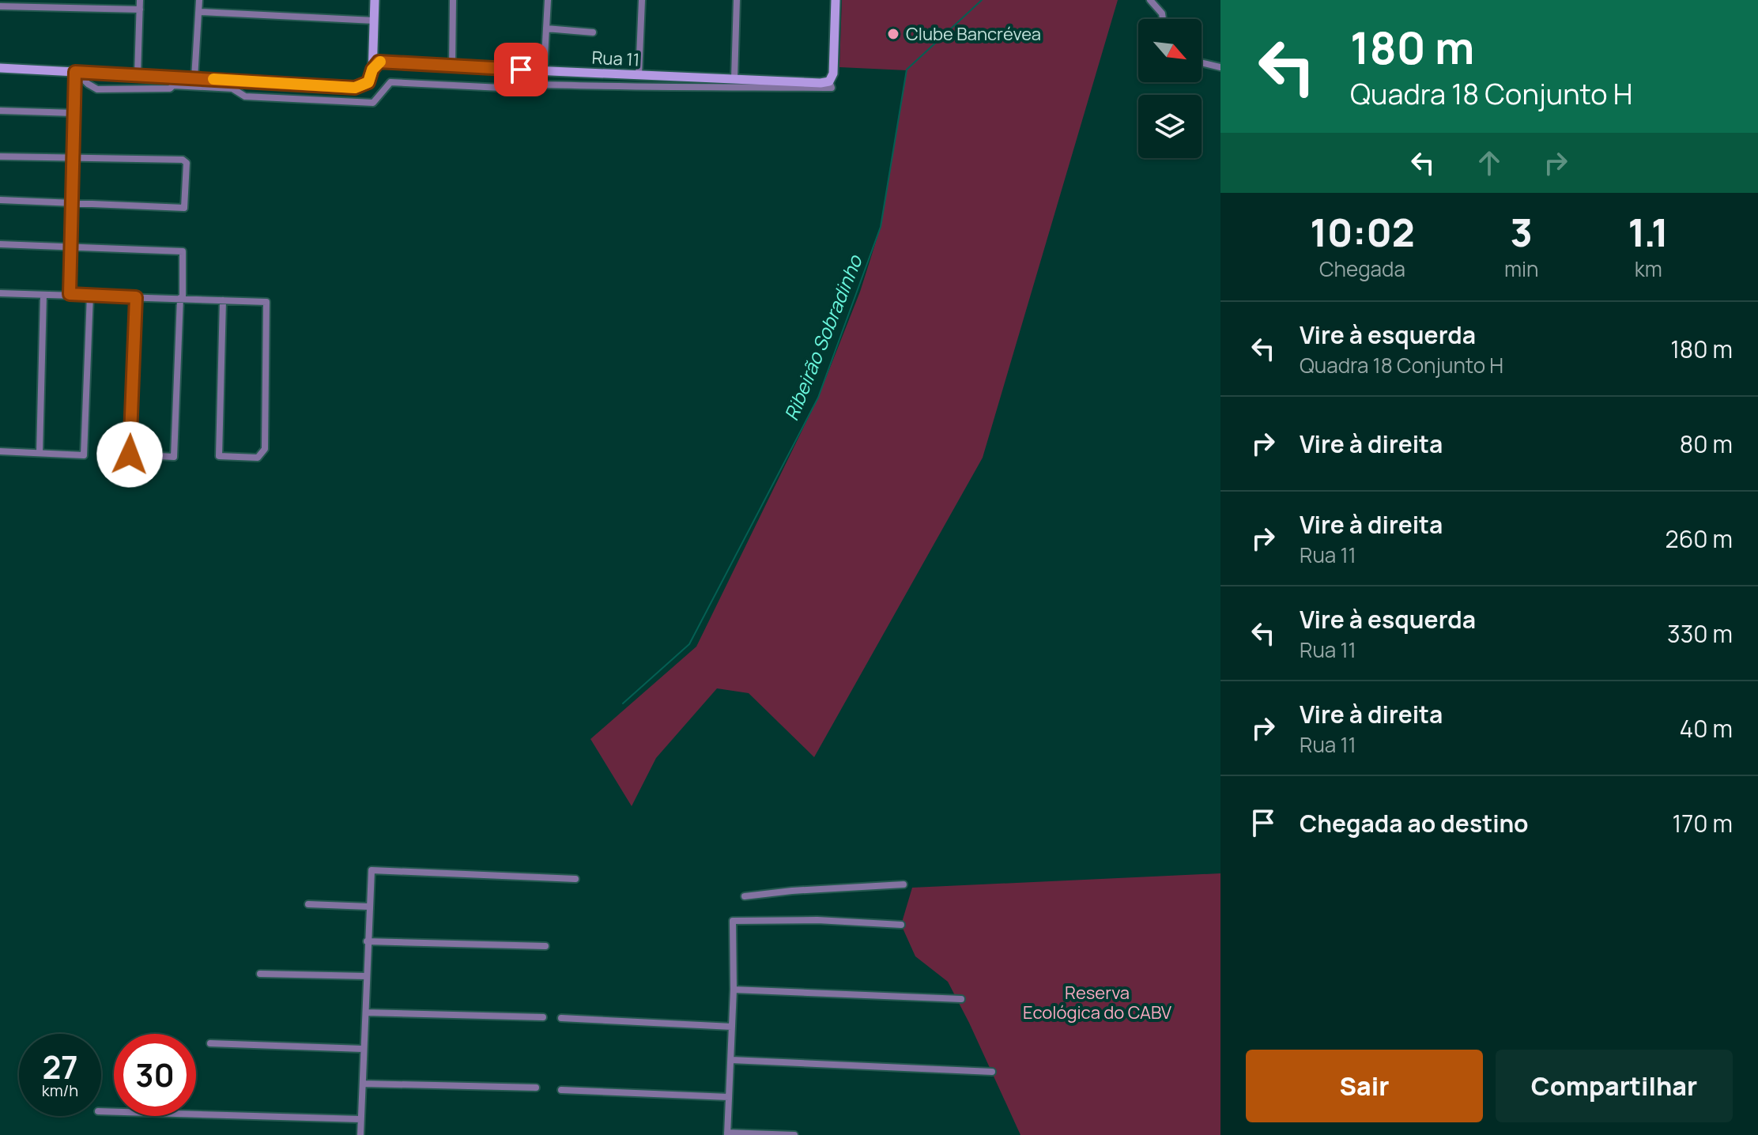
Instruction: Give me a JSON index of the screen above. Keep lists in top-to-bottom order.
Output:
{
  "streets": {
    "street": ["Rua 11"]
  },
  "water": ["Ribeirão Sobradinho"],
  "parks": ["Reserva Ecológica do CABV"],
  "places": ["Clube Bancrévea"],
  "north": "bottom right",
  "page": {
    "turn": ["180 m", "Quadra 18 Conjunto H"],
    "eta": [
      "10:02",
      "Chegada",
      "3",
      "min",
      "1.1",
      "km"
    ],
    "list": [
      {
        "name": "Vire à esquerda",
        "note": "Quadra 18 Conjunto H",
        "value": "180 m"
      },
      {
        "name": "Vire à direita",
        "value": "80 m"
      },
      {
        "name": "Vire à direita",
        "note": "Rua 11",
        "value": "260 m"
      },
      {
        "name": "Vire à esquerda",
        "note": "Rua 11",
        "value": "330 m"
      },
      {
        "name": "Vire à direita",
        "note": "Rua 11",
        "value": "40 m"
      },
      {
        "name": "Chegada ao destino",
        "value": "170 m"
      }
    ],
    "speed": "27 km/h",
    "limit": "30",
    "buttons": ["Sair", "Compartilhar"]
  }
}
